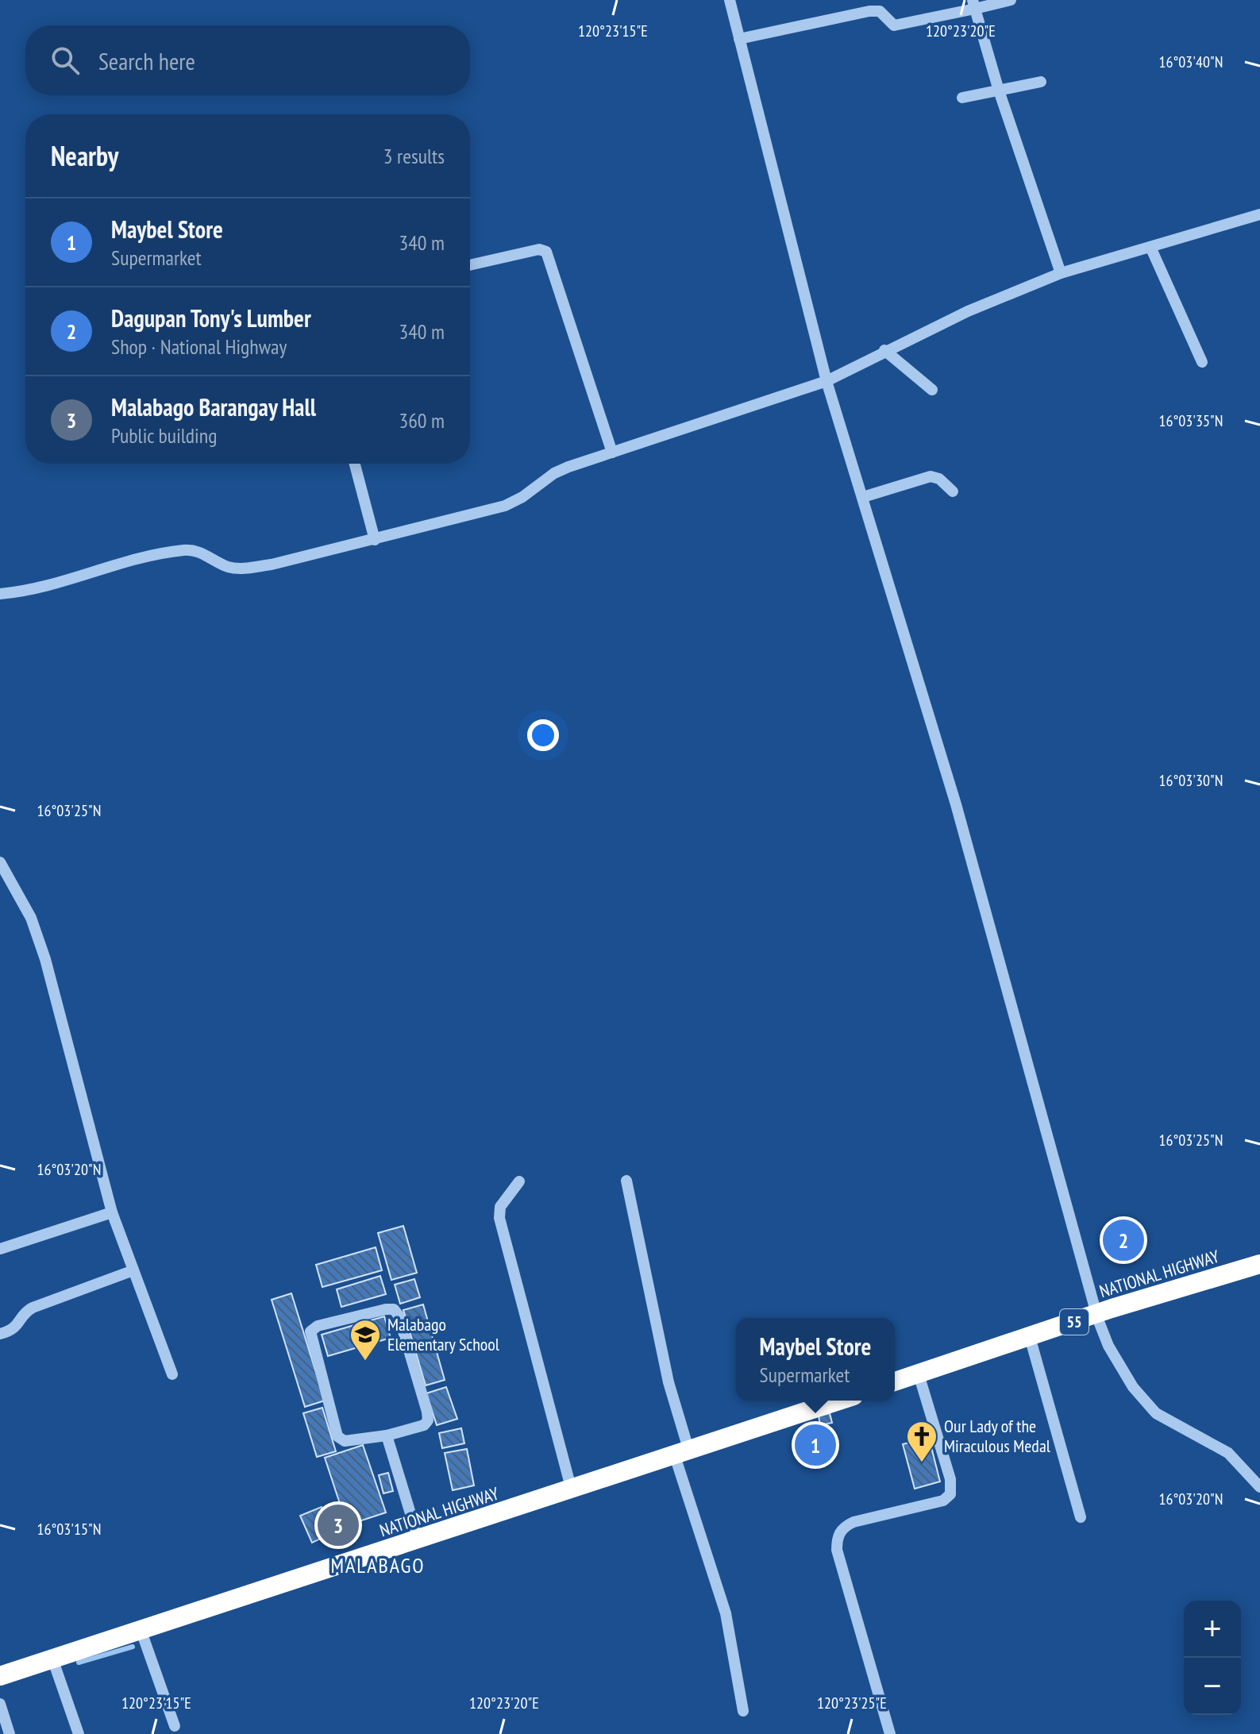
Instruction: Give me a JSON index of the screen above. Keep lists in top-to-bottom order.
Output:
{
  "streets": {
    "highway": ["NATIONAL HIGHWAY", "55"]
  },
  "districts": ["MALABAGO"],
  "places": {
    "school or university": ["Malabago Elementary School"],
    "church": ["Our Lady of the Miraculous Medal"]
  },
  "page": {
    "search": "Search here",
    "heading": ["Nearby", "3 results"],
    "list": [
      {
        "mark": "1",
        "name": "Maybel Store",
        "note": "Supermarket",
        "value": "340 m"
      },
      {
        "mark": "2",
        "name": "Dagupan Tony's Lumber",
        "note": "Shop · National Highway",
        "value": "340 m"
      },
      {
        "mark": "3",
        "name": "Malabago Barangay Hall",
        "note": "Public building",
        "value": "360 m"
      }
    ],
    "pins": ["2", "1", "3"],
    "popup": ["Maybel Store", "Supermarket"],
    "map_buttons": ["+", "−"]
  },
  "coordinates": [
    "120°23'15\"E",
    "120°23'20\"E",
    "16°03'40\"N",
    "16°03'35\"N",
    "16°03'30\"N",
    "16°03'25\"N",
    "16°03'20\"N",
    "16°03'15\"N",
    "120°23'25\"E"
  ]
}
